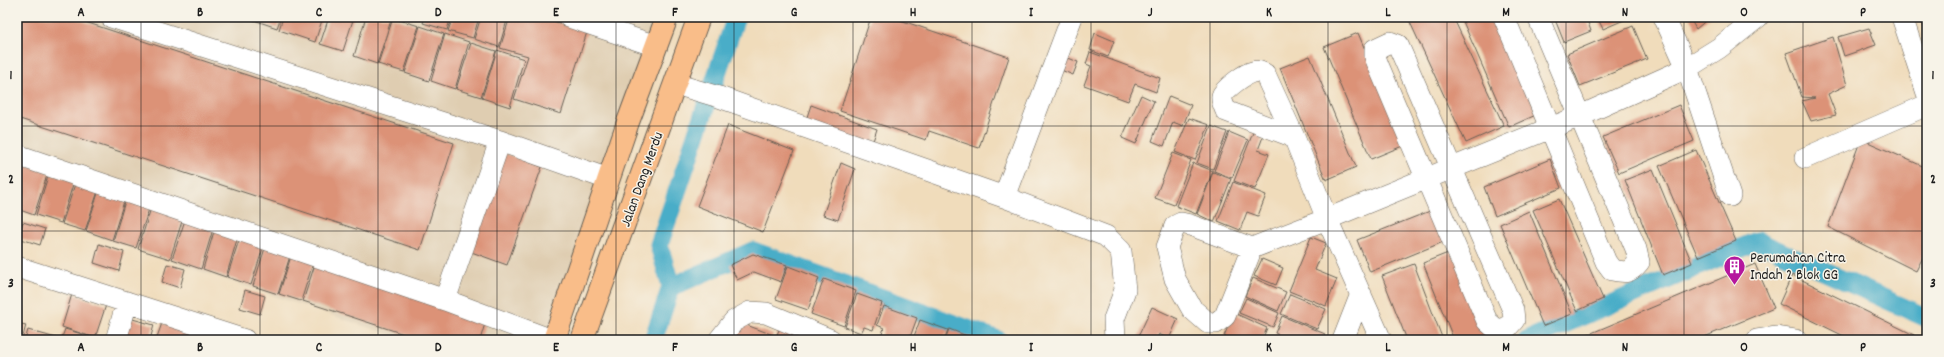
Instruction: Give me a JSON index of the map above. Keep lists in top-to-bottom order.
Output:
{
  "streets": {
    "main road": ["Jalan Dang Merdu"]
  },
  "places": {
    "building": ["Perumahan Citra Indah 2 Blok GG"]
  },
  "grid": {
    "columns": [
      "A",
      "B",
      "C",
      "D",
      "E",
      "F",
      "G",
      "H",
      "I",
      "J",
      "K",
      "L",
      "M",
      "N",
      "O",
      "P"
    ],
    "rows": ["1", "2", "3"]
  }
}
